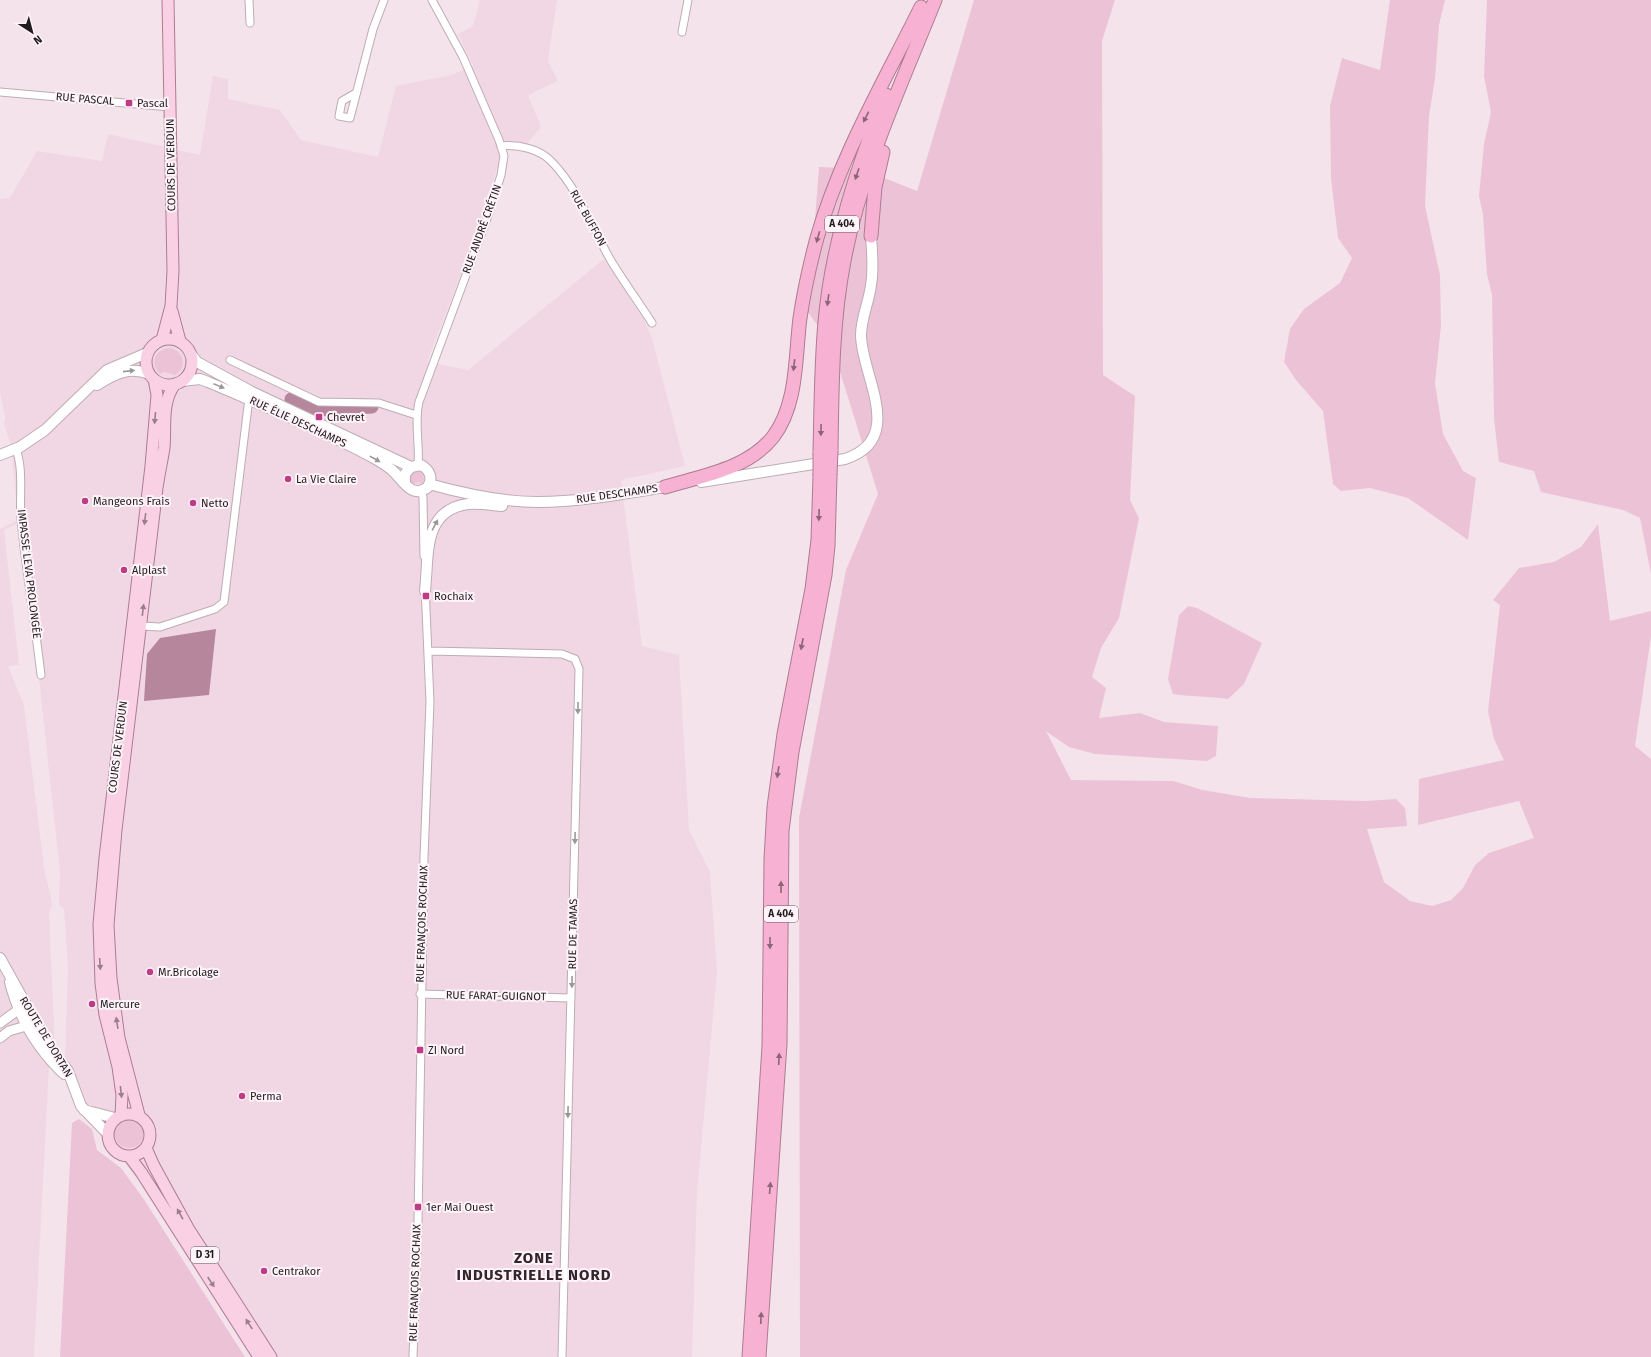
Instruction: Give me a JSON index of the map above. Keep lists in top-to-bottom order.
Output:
{
  "streets": {
    "highway": ["A 404"],
    "main road": [
      "COURS DE VERDUN",
      "RUE ÉLIE DESCHAMPS",
      "RUE DESCHAMPS",
      "ROUTE DE DORTAN",
      "D 31"
    ],
    "street": [
      "RUE PASCAL",
      "RUE BUFFON",
      "RUE ANDRÉ CRÉTIN",
      "IMPASSE LEVA PROLONGÉE",
      "RUE FRANÇOIS ROCHAIX",
      "RUE DE TAMAS",
      "RUE FARAT-GUIGNOT"
    ]
  },
  "crossings": [
    ["RUE PASCAL", "COURS DE VERDUN"],
    ["COURS DE VERDUN", "RUE ÉLIE DESCHAMPS"],
    ["COURS DE VERDUN", "ROUTE DE DORTAN"],
    ["COURS DE VERDUN", "D 31"],
    ["RUE BUFFON", "RUE ANDRÉ CRÉTIN"],
    ["RUE ANDRÉ CRÉTIN", "RUE ÉLIE DESCHAMPS"],
    ["RUE ANDRÉ CRÉTIN", "RUE DESCHAMPS"],
    ["RUE ANDRÉ CRÉTIN", "RUE FRANÇOIS ROCHAIX"],
    ["RUE ÉLIE DESCHAMPS", "RUE DESCHAMPS"],
    ["RUE ÉLIE DESCHAMPS", "RUE FRANÇOIS ROCHAIX"],
    ["RUE DESCHAMPS", "RUE FRANÇOIS ROCHAIX"],
    ["RUE FRANÇOIS ROCHAIX", "RUE DE TAMAS"],
    ["RUE FRANÇOIS ROCHAIX", "RUE FARAT-GUIGNOT"],
    ["RUE DE TAMAS", "RUE FARAT-GUIGNOT"],
    ["ROUTE DE DORTAN", "D 31"]
  ],
  "one_way": ["RUE DE TAMAS"],
  "districts": ["ZONE INDUSTRIELLE NORD"],
  "places": {
    "transit": [
      "Pascal",
      "Chevret",
      "Rochaix",
      "ZI Nord",
      "1er Mai Ouest"
    ],
    "other": [
      "La Vie Claire",
      "Mangeons Frais",
      "Netto",
      "Alplast",
      "Mr.Bricolage",
      "Mercure",
      "Perma",
      "Centrakor"
    ]
  },
  "north": "bottom right"
}
